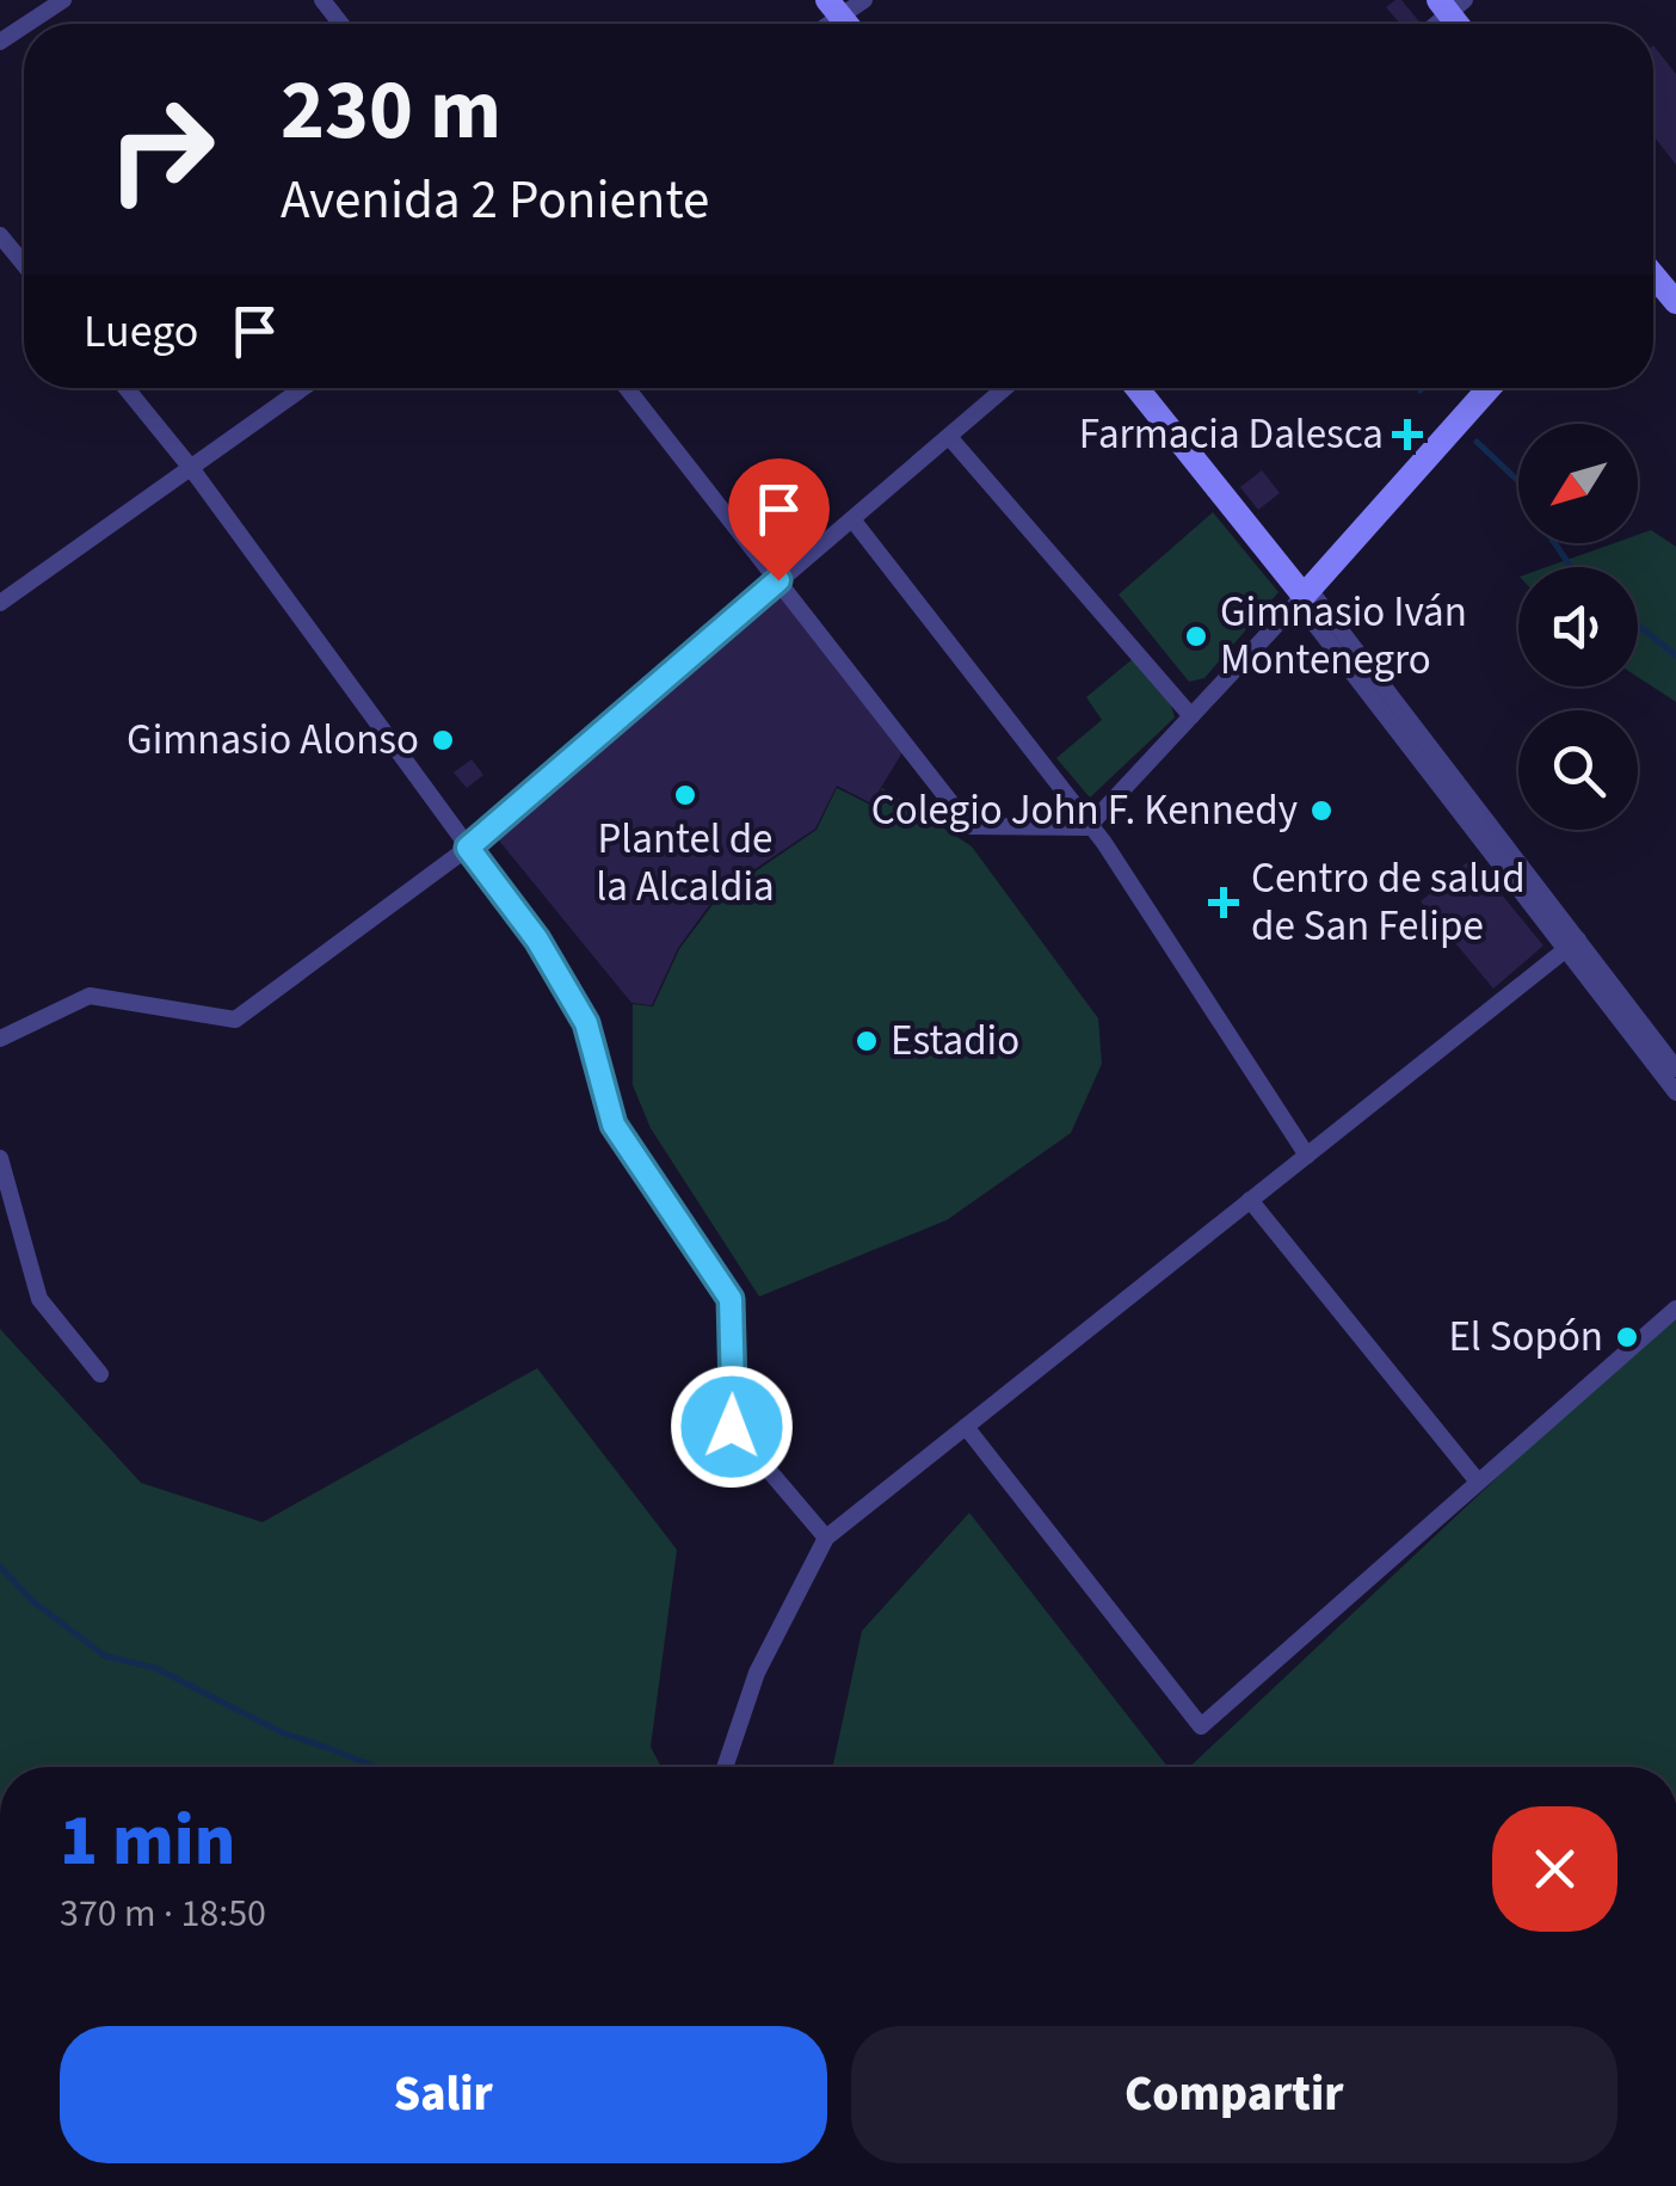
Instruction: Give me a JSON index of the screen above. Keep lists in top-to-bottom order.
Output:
{
  "places": {
    "health": ["Farmacia Dalesca", "Centro de salud de San Felipe"],
    "other": [
      "Gimnasio Iván Montenegro",
      "Gimnasio Alonso",
      "Plantel de la Alcaldia",
      "Colegio John F. Kennedy",
      "Estadio",
      "El Sopón"
    ]
  },
  "north": "bottom left",
  "page": {
    "turn": ["230 m", "Avenida 2 Poniente"],
    "then": "Luego",
    "heading": ["1 min", "370 m · 18:50"],
    "buttons": ["Salir", "Compartir"]
  }
}
